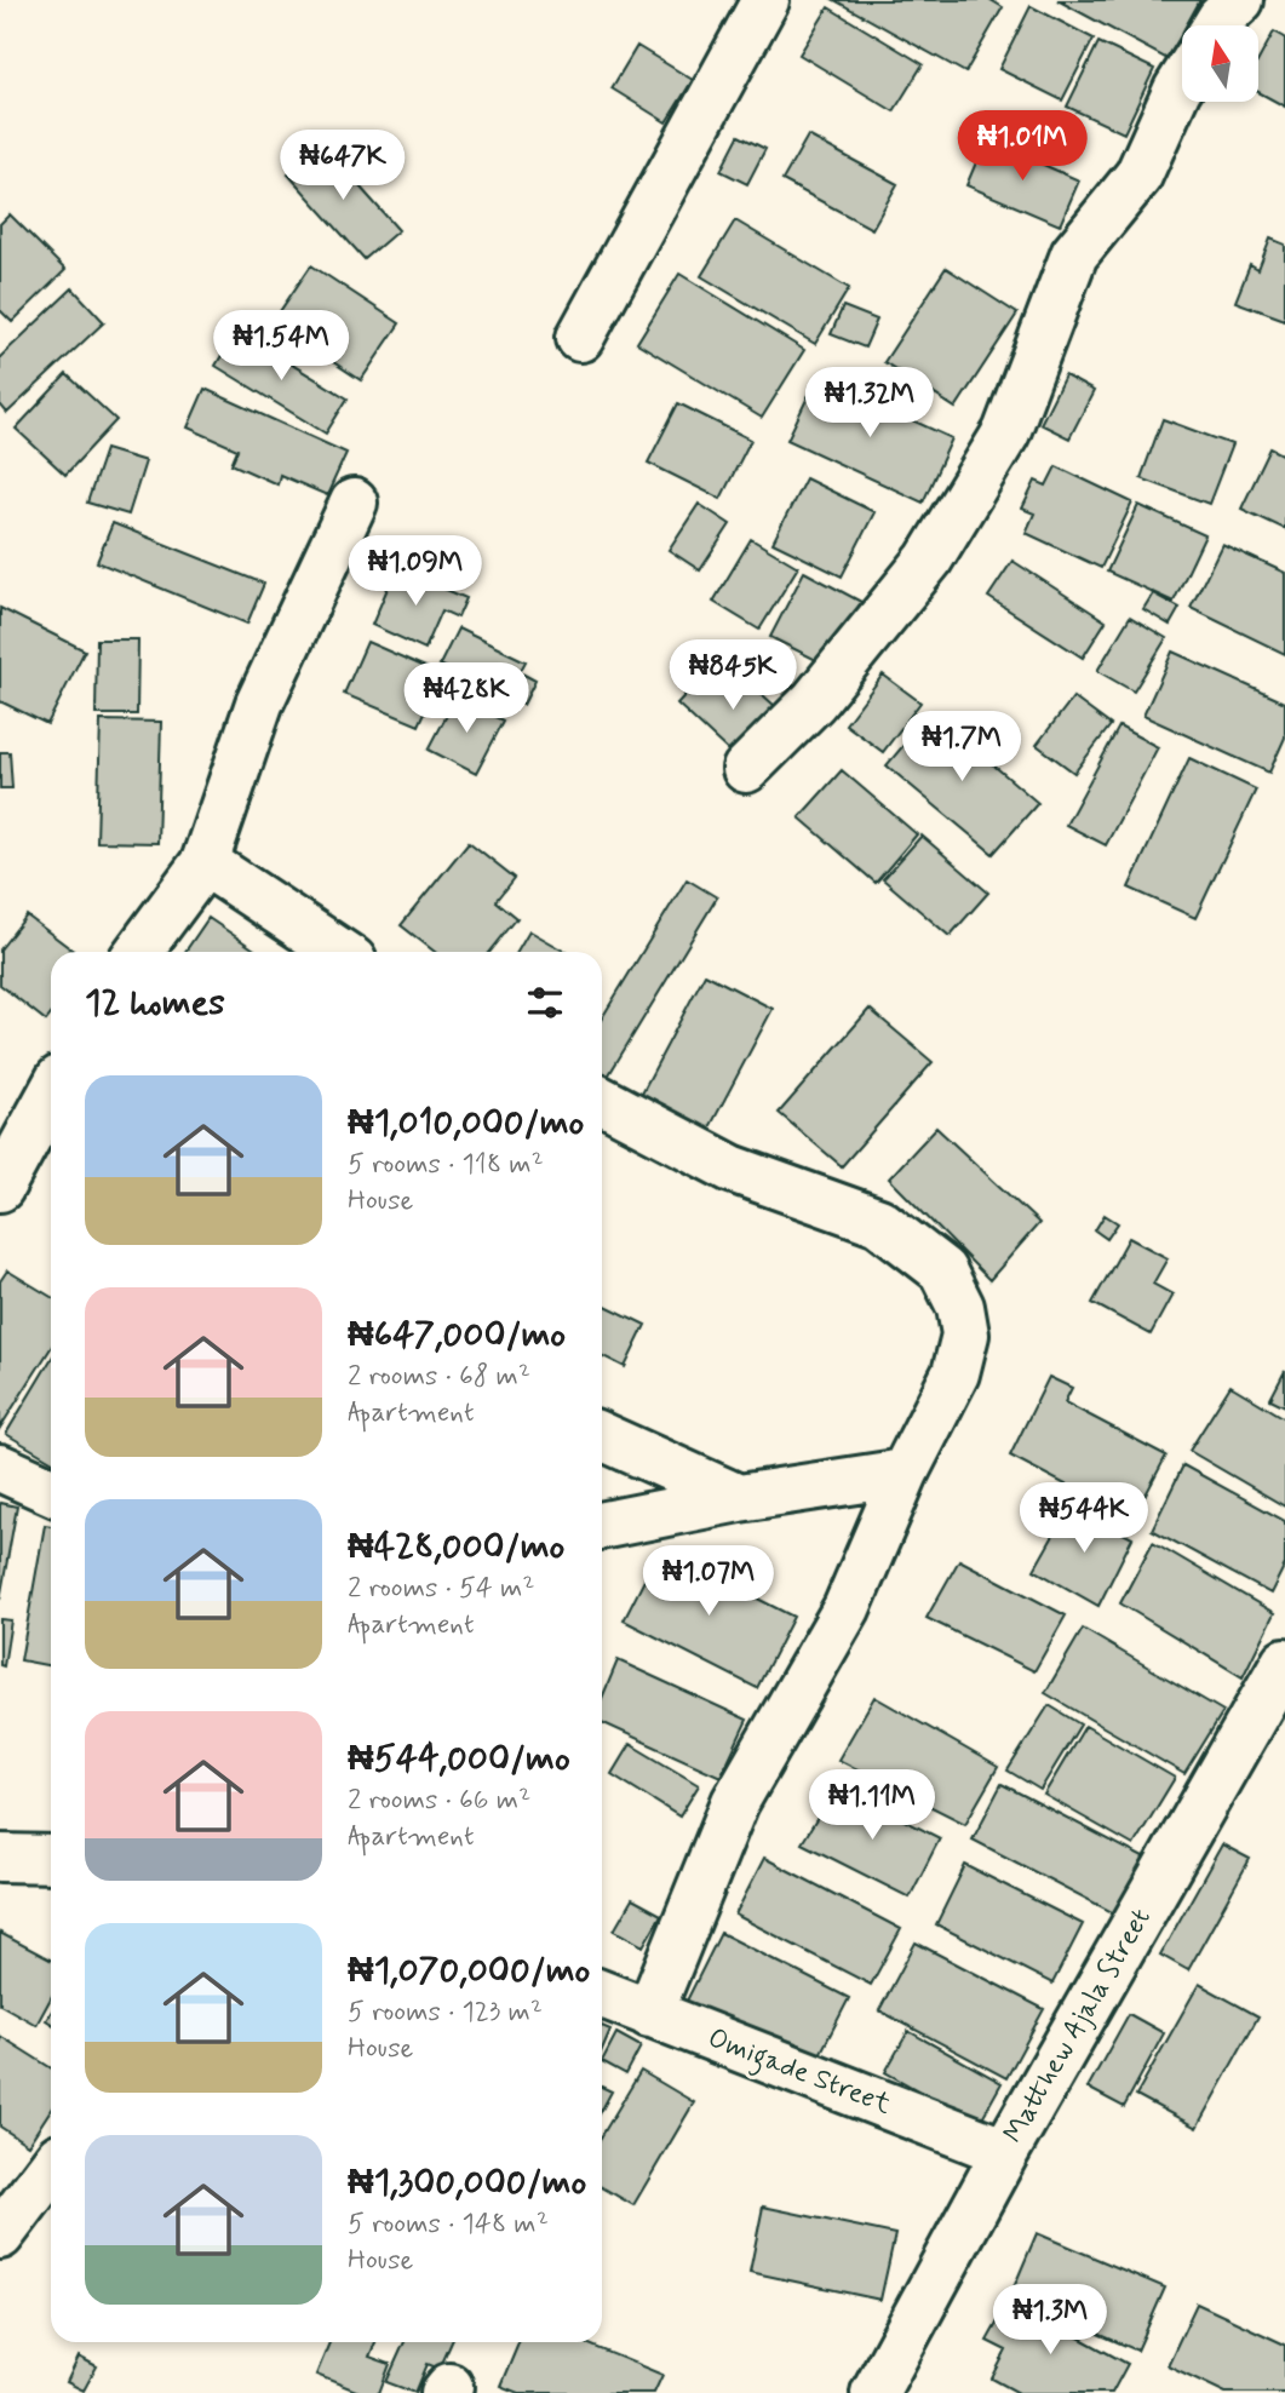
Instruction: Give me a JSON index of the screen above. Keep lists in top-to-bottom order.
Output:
{
  "streets": {
    "street": ["Matthew Ajala Street", "Omigade Street"]
  },
  "crossings": [
    ["Matthew Ajala Street", "Omigade Street"]
  ],
  "north": "top",
  "page": {
    "price": [
      "₦1.01M",
      "₦647K",
      "₦1.54M",
      "₦1.32M",
      "₦1.09M",
      "₦845K",
      "₦428K",
      "₦1.7M",
      "₦544K",
      "₦1.07M",
      "₦1.11M",
      "₦1.3M"
    ],
    "heading": "12 homes",
    "list": [
      {
        "name": "₦1,010,000/mo",
        "note": "5 rooms · 118 m² · House"
      },
      {
        "name": "₦647,000/mo",
        "note": "2 rooms · 68 m² · Apartment"
      },
      {
        "name": "₦428,000/mo",
        "note": "2 rooms · 54 m² · Apartment"
      },
      {
        "name": "₦544,000/mo",
        "note": "2 rooms · 66 m² · Apartment"
      },
      {
        "name": "₦1,070,000/mo",
        "note": "5 rooms · 123 m² · House"
      },
      {
        "name": "₦1,300,000/mo",
        "note": "5 rooms · 148 m² · House"
      }
    ]
  }
}
